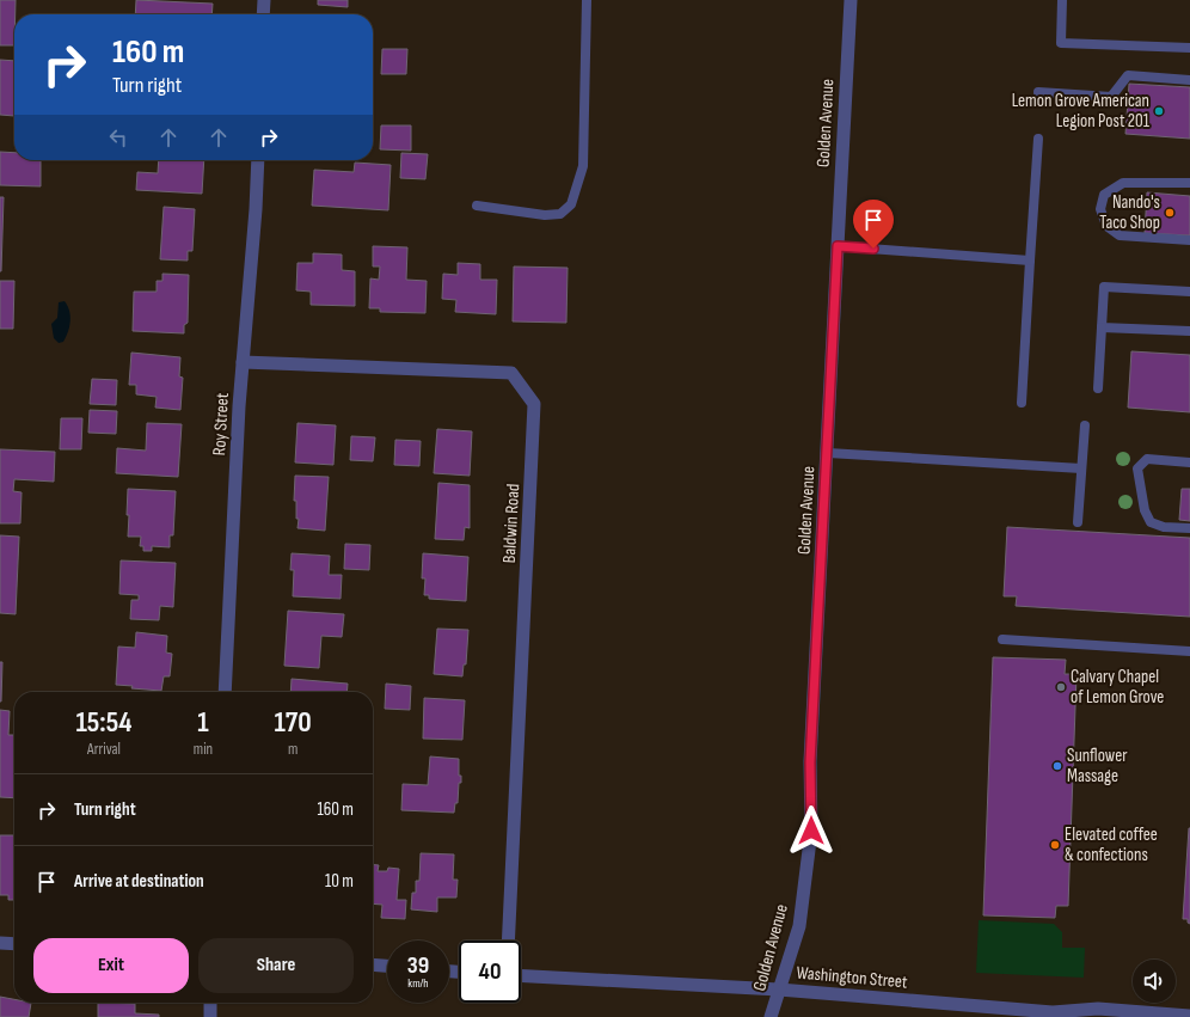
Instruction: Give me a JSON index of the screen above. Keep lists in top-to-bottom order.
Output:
{
  "streets": {
    "street": [
      "Golden Avenue",
      "Roy Street",
      "Baldwin Road",
      "Washington Street"
    ]
  },
  "crossings": [
    ["Golden Avenue", "Washington Street"],
    ["Roy Street", "Baldwin Road"]
  ],
  "places": [
    "Lemon Grove American Legion Post 201",
    "Nando's Taco Shop",
    "Calvary Chapel of Lemon Grove",
    "Sunflower Massage",
    "Elevated coffee & confections"
  ],
  "page": {
    "turn": ["160 m", "Turn right"],
    "eta": [
      "15:54",
      "Arrival",
      "1",
      "min",
      "170",
      "m"
    ],
    "list": [
      {
        "name": "Turn right",
        "value": "160 m"
      },
      {
        "name": "Arrive at destination",
        "value": "10 m"
      }
    ],
    "buttons": ["Exit", "Share"],
    "speed": "39 km/h",
    "limit": "40"
  }
}
